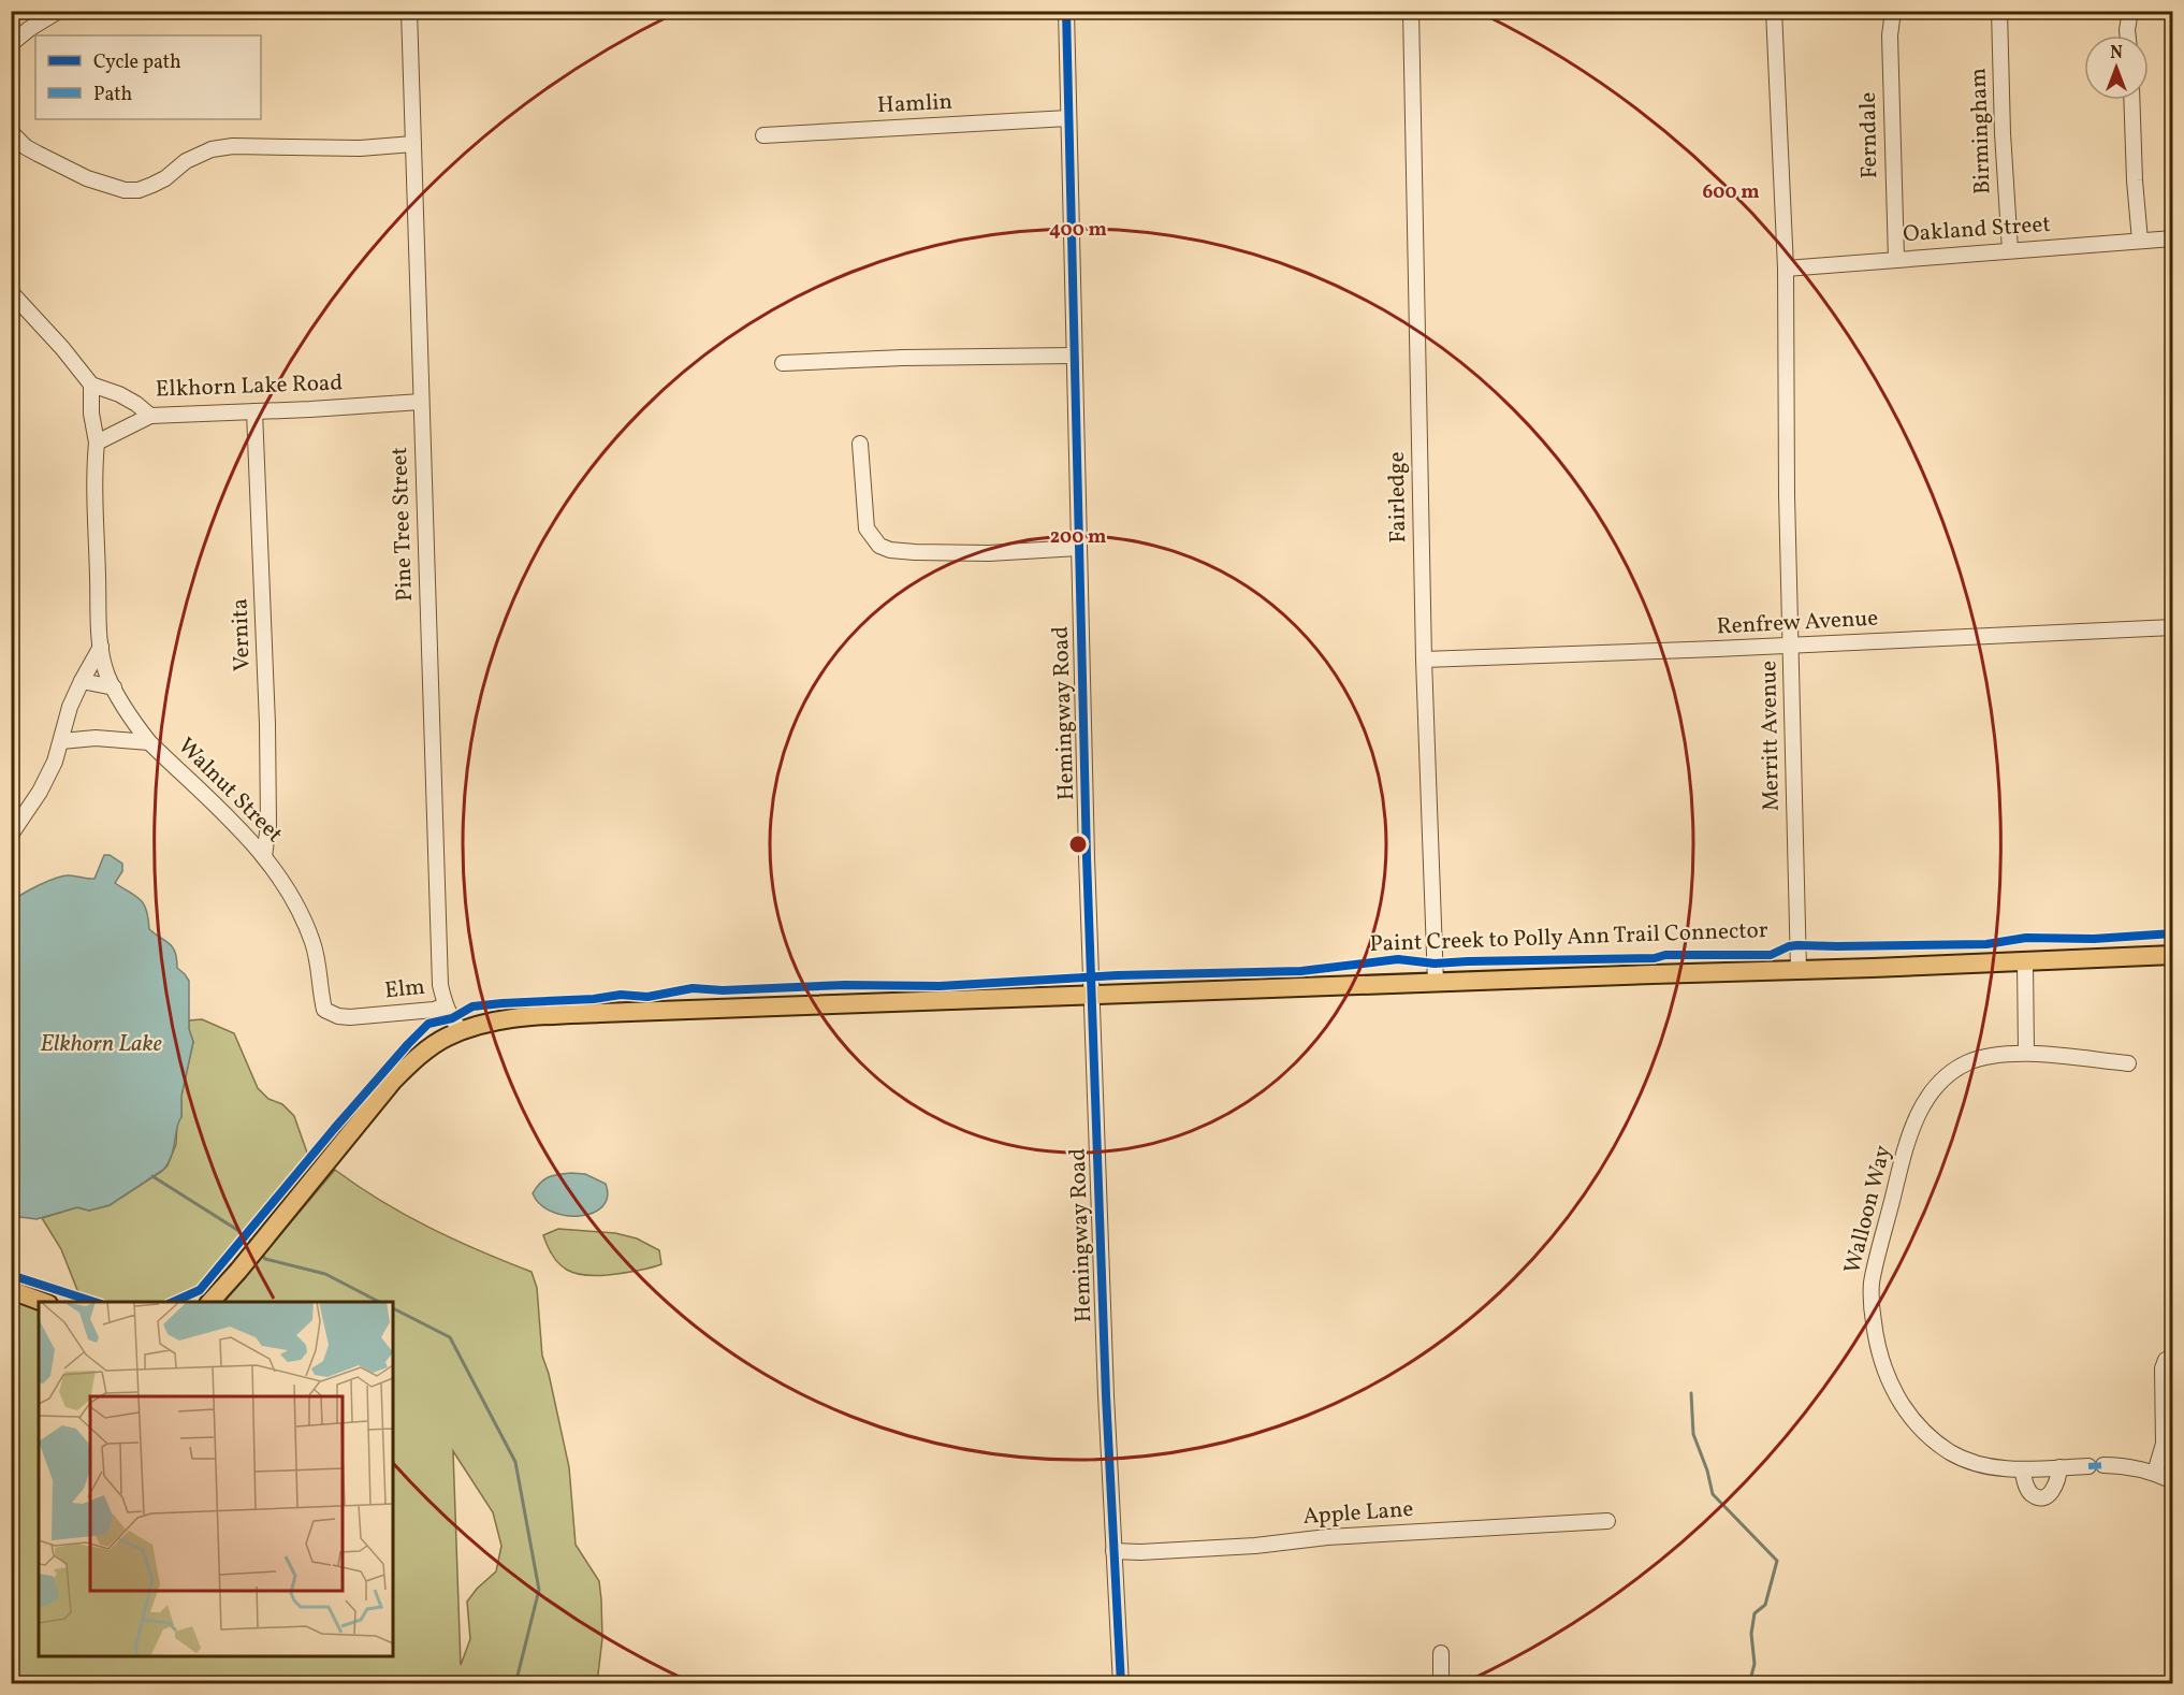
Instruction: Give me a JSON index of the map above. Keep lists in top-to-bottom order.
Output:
{
  "streets": {
    "street": [
      "Hamlin",
      "Birmingham",
      "Ferndale",
      "Oakland Street",
      "Elkhorn Lake Road",
      "Fairledge",
      "Pine Tree Street",
      "Renfrew Avenue",
      "Vernita",
      "Hemingway Road",
      "Merritt Avenue",
      "Walnut Street",
      "Elm",
      "Walloon Way",
      "Apple Lane"
    ],
    "cycle path": ["Paint Creek to Polly Ann Trail Connector"]
  },
  "crossings": [
    ["Hamlin", "Hemingway Road"],
    ["Birmingham", "Oakland Street"],
    ["Ferndale", "Oakland Street"],
    ["Oakland Street", "Merritt Avenue"],
    ["Elkhorn Lake Road", "Pine Tree Street"],
    ["Elkhorn Lake Road", "Vernita"],
    ["Elkhorn Lake Road", "Walnut Street"],
    ["Fairledge", "Renfrew Avenue"],
    ["Pine Tree Street", "Elm"],
    ["Renfrew Avenue", "Merritt Avenue"],
    ["Vernita", "Walnut Street"],
    ["Hemingway Road", "Apple Lane"],
    ["Walnut Street", "Elm"]
  ],
  "water": ["Elkhorn Lake"],
  "legend": ["Cycle path", "Path"],
  "north": "top",
  "rings": ["600 m", "400 m", "200 m"]
}
